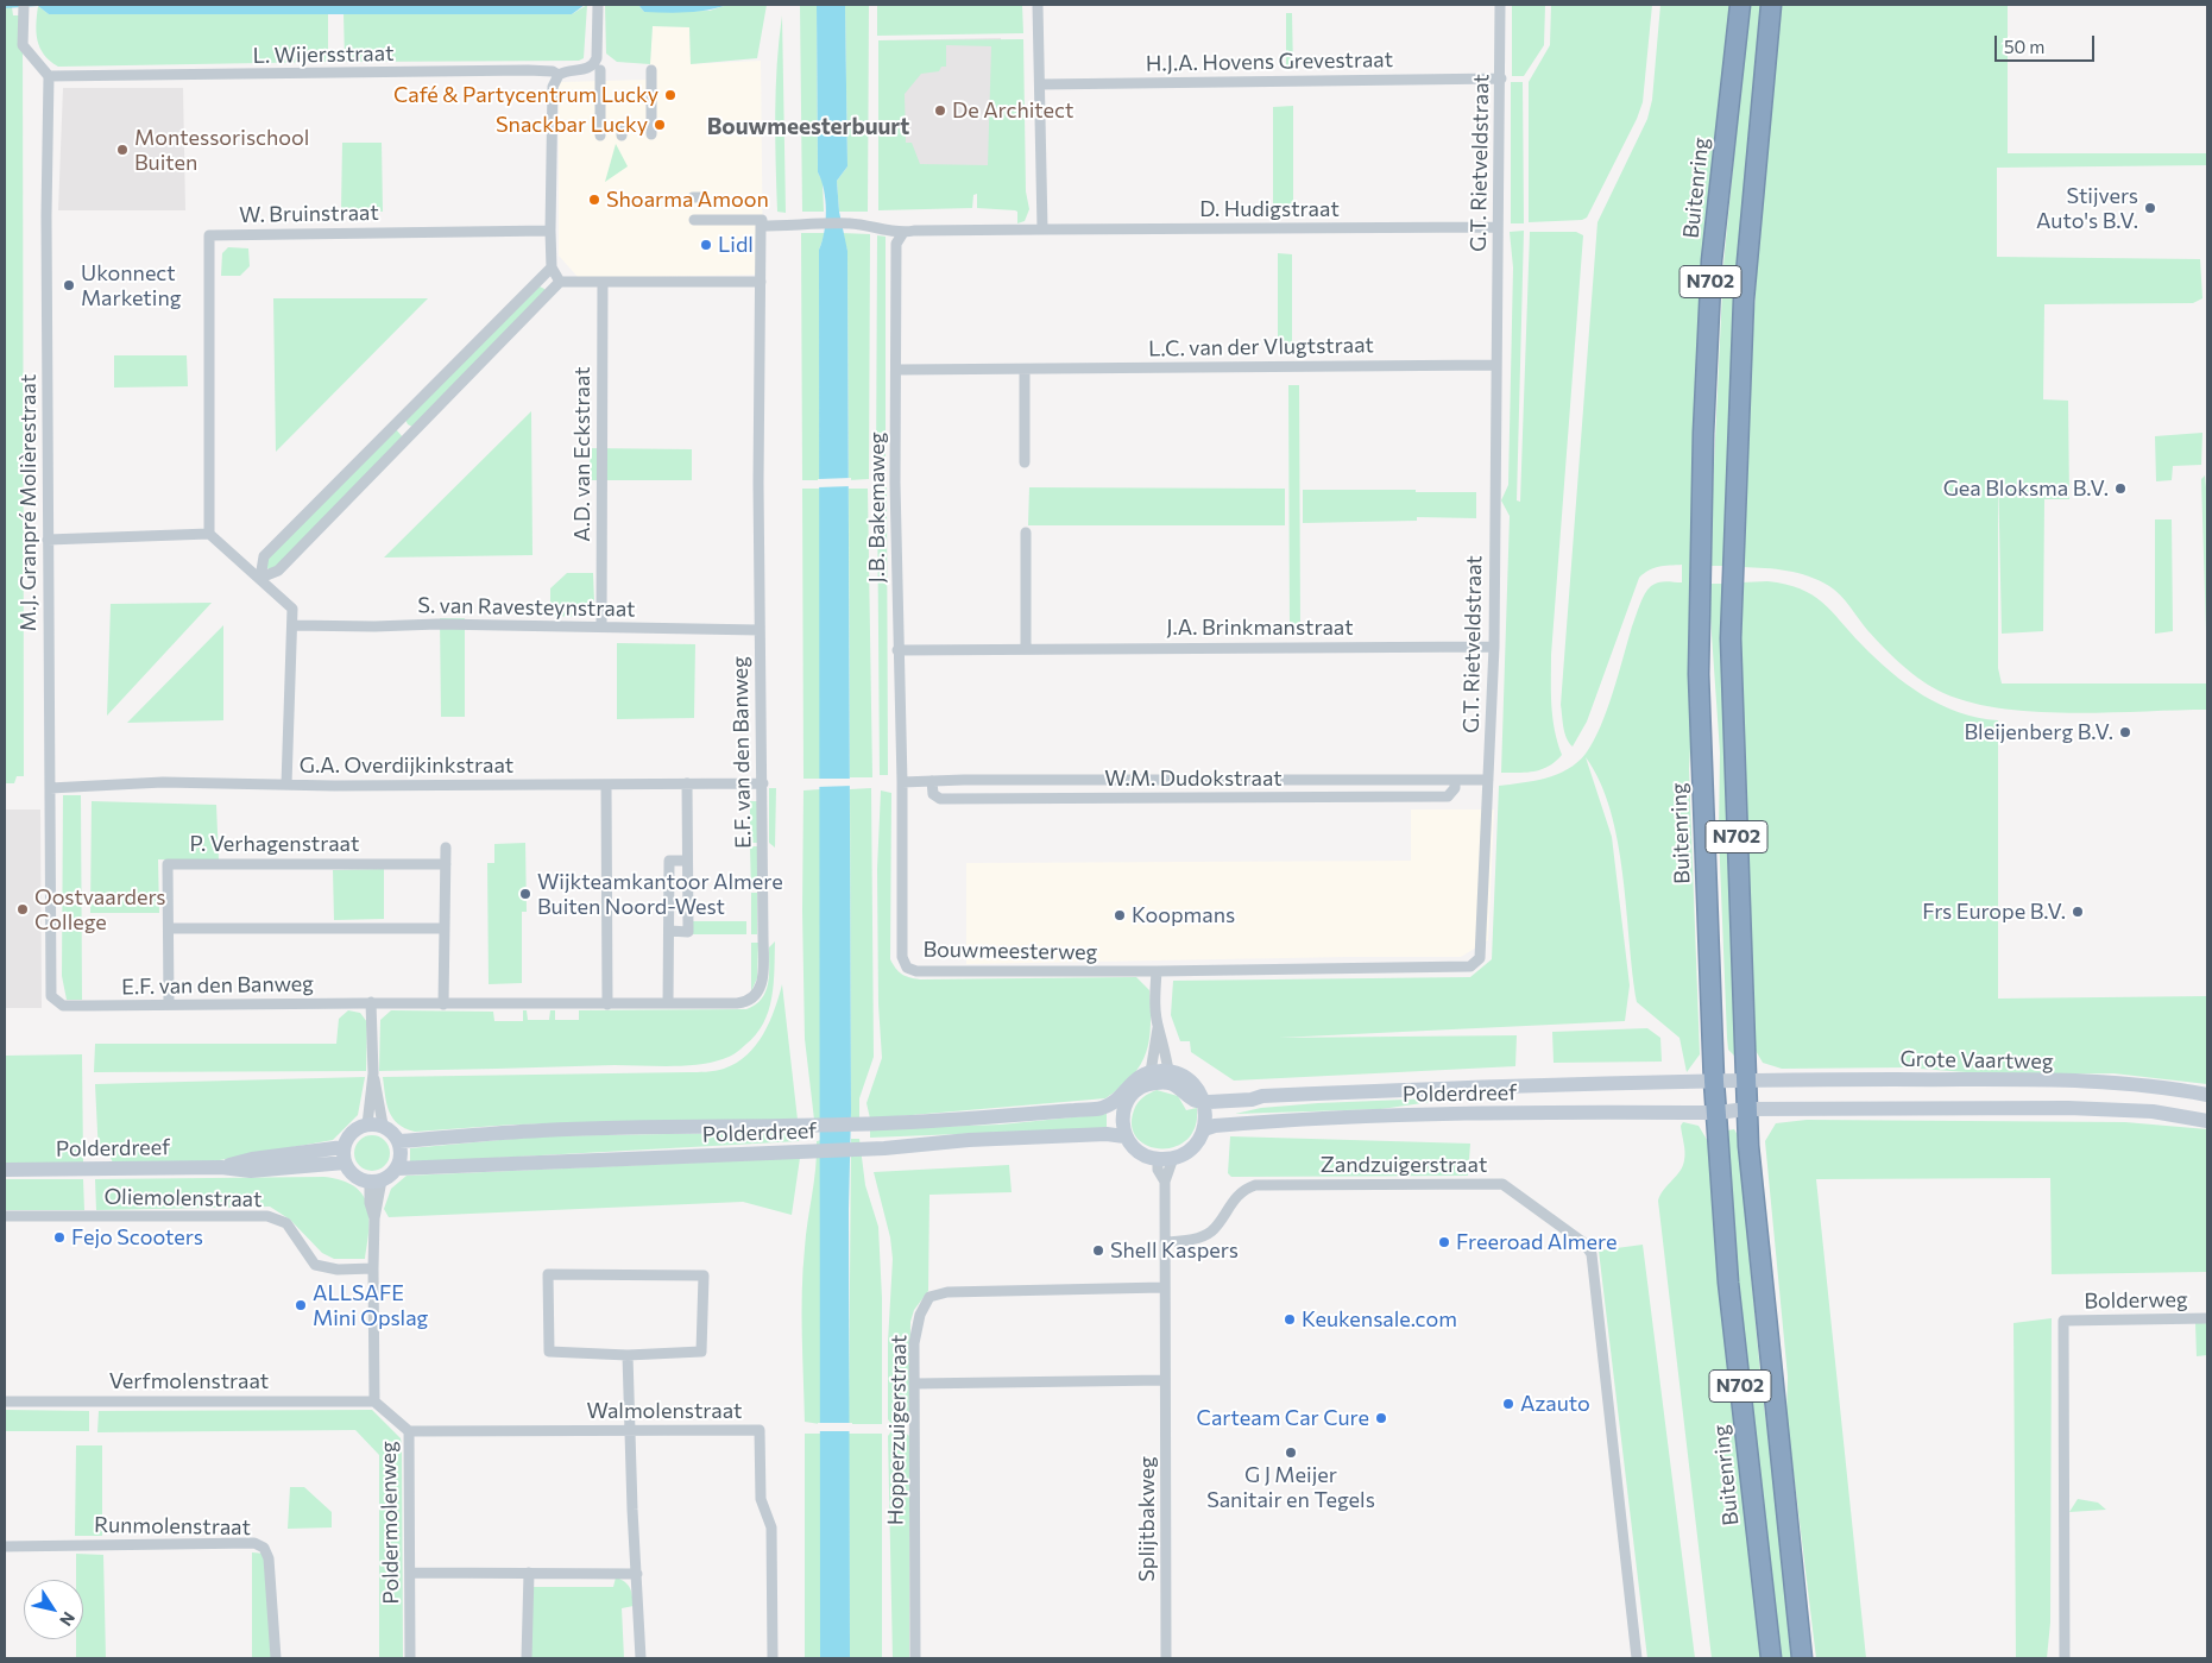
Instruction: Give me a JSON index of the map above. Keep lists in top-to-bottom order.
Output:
{
  "streets": {
    "highway": ["Buitenring", "N702"],
    "main road": ["Grote Vaartweg", "Polderdreef"],
    "street": [
      "L. Wijersstraat",
      "H.J.A. Hovens Grevestraat",
      "G.T. Rietveldstraat",
      "D. Hudigstraat",
      "W. Bruinstraat",
      "L.C. van der Vlugtstraat",
      "A.D. van Eckstraat",
      "M.J. Granpré Molièrestraat",
      "J.B. Bakemaweg",
      "S. van Ravesteynstraat",
      "J.A. Brinkmanstraat",
      "E.F. van den Banweg",
      "G.A. Overdijkinkstraat",
      "W.M. Dudokstraat",
      "P. Verhagenstraat",
      "Bouwmeesterweg",
      "Zandzuigerstraat",
      "Oliemolenstraat",
      "Bolderweg",
      "Verfmolenstraat",
      "Walmolenstraat",
      "Hopperzuigerstraat",
      "Splijtbakweg",
      "Poldermolenweg",
      "Runmolenstraat"
    ]
  },
  "crossings": [
    ["L. Wijersstraat", "M.J. Granpré Molièrestraat"],
    ["H.J.A. Hovens Grevestraat", "G.T. Rietveldstraat"],
    ["G.T. Rietveldstraat", "D. Hudigstraat"],
    ["G.T. Rietveldstraat", "L.C. van der Vlugtstraat"],
    ["G.T. Rietveldstraat", "J.A. Brinkmanstraat"],
    ["G.T. Rietveldstraat", "W.M. Dudokstraat"],
    ["G.T. Rietveldstraat", "Bouwmeesterweg"],
    ["Buitenring", "Grote Vaartweg"],
    ["Buitenring", "Polderdreef"],
    ["D. Hudigstraat", "J.B. Bakemaweg"],
    ["N702", "Grote Vaartweg"],
    ["N702", "Polderdreef"],
    ["L.C. van der Vlugtstraat", "J.B. Bakemaweg"],
    ["A.D. van Eckstraat", "S. van Ravesteynstraat"],
    ["M.J. Granpré Molièrestraat", "E.F. van den Banweg"],
    ["M.J. Granpré Molièrestraat", "G.A. Overdijkinkstraat"],
    ["J.B. Bakemaweg", "J.A. Brinkmanstraat"],
    ["J.B. Bakemaweg", "W.M. Dudokstraat"],
    ["J.B. Bakemaweg", "Bouwmeesterweg"],
    ["S. van Ravesteynstraat", "E.F. van den Banweg"],
    ["E.F. van den Banweg", "G.A. Overdijkinkstraat"],
    ["E.F. van den Banweg", "P. Verhagenstraat"],
    ["W.M. Dudokstraat", "Bouwmeesterweg"],
    ["Grote Vaartweg", "Polderdreef"],
    ["Polderdreef", "Splijtbakweg"],
    ["Zandzuigerstraat", "Splijtbakweg"],
    ["Verfmolenstraat", "Poldermolenweg"],
    ["Walmolenstraat", "Poldermolenweg"],
    ["Hopperzuigerstraat", "Splijtbakweg"]
  ],
  "districts": ["Bouwmeesterbuurt"],
  "places": [
    "Café & Partycentrum Lucky",
    "De Architect",
    "Snackbar Lucky",
    "Montessorischool Buiten",
    "Shoarma Amoon",
    "Stijvers Auto's B.V.",
    "Lidl",
    "Ukonnect Marketing",
    "Gea Bloksma B.V.",
    "Bleijenberg B.V.",
    "Wijkteamkantoor Almere Buiten Noord-West",
    "Oostvaarders College",
    "Frs Europe B.V.",
    "Koopmans",
    "Fejo Scooters",
    "Freeroad Almere",
    "Shell Kaspers",
    "ALLSAFE Mini Opslag",
    "Keukensale.com",
    "Azauto",
    "Carteam Car Cure",
    "G J Meijer Sanitair en Tegels"
  ],
  "scale_bar": "50 m",
  "north": "bottom right"
}
